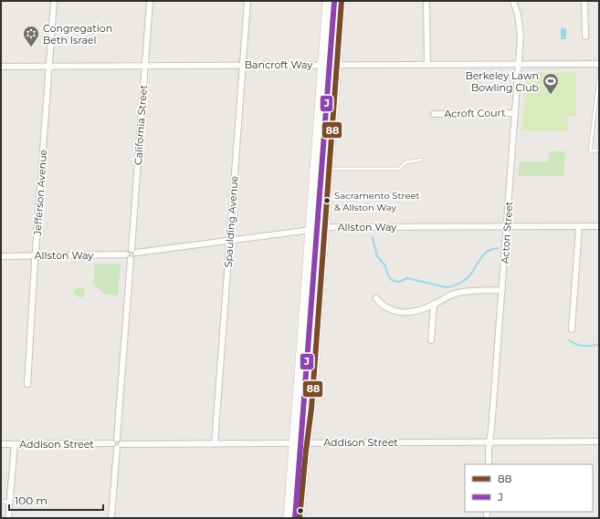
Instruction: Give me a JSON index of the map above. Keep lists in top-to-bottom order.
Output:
{
  "streets": {
    "street": [
      "Bancroft Way",
      "Acroft Court",
      "California Street",
      "Jefferson Avenue",
      "Spaulding Avenue",
      "Allston Way",
      "Acton Street",
      "Addison Street"
    ]
  },
  "crossings": [
    ["Bancroft Way", "California Street"],
    ["Bancroft Way", "Jefferson Avenue"],
    ["Bancroft Way", "Spaulding Avenue"],
    ["Bancroft Way", "Acton Street"],
    ["Acroft Court", "Acton Street"],
    ["California Street", "Allston Way"],
    ["Jefferson Avenue", "Allston Way"],
    ["Spaulding Avenue", "Allston Way"],
    ["Spaulding Avenue", "Addison Street"],
    ["Allston Way", "Acton Street"],
    ["Acton Street", "Addison Street"]
  ],
  "places": {
    "synagogue": ["Congregation Beth Israel"],
    "sports": ["Berkeley Lawn Bowling Club"],
    "other": ["Sacramento Street & Allston Way"]
  },
  "lines": ["transit line 88", "transit line J"],
  "legend": ["88", "J"],
  "scale_bar": "100 m"
}
